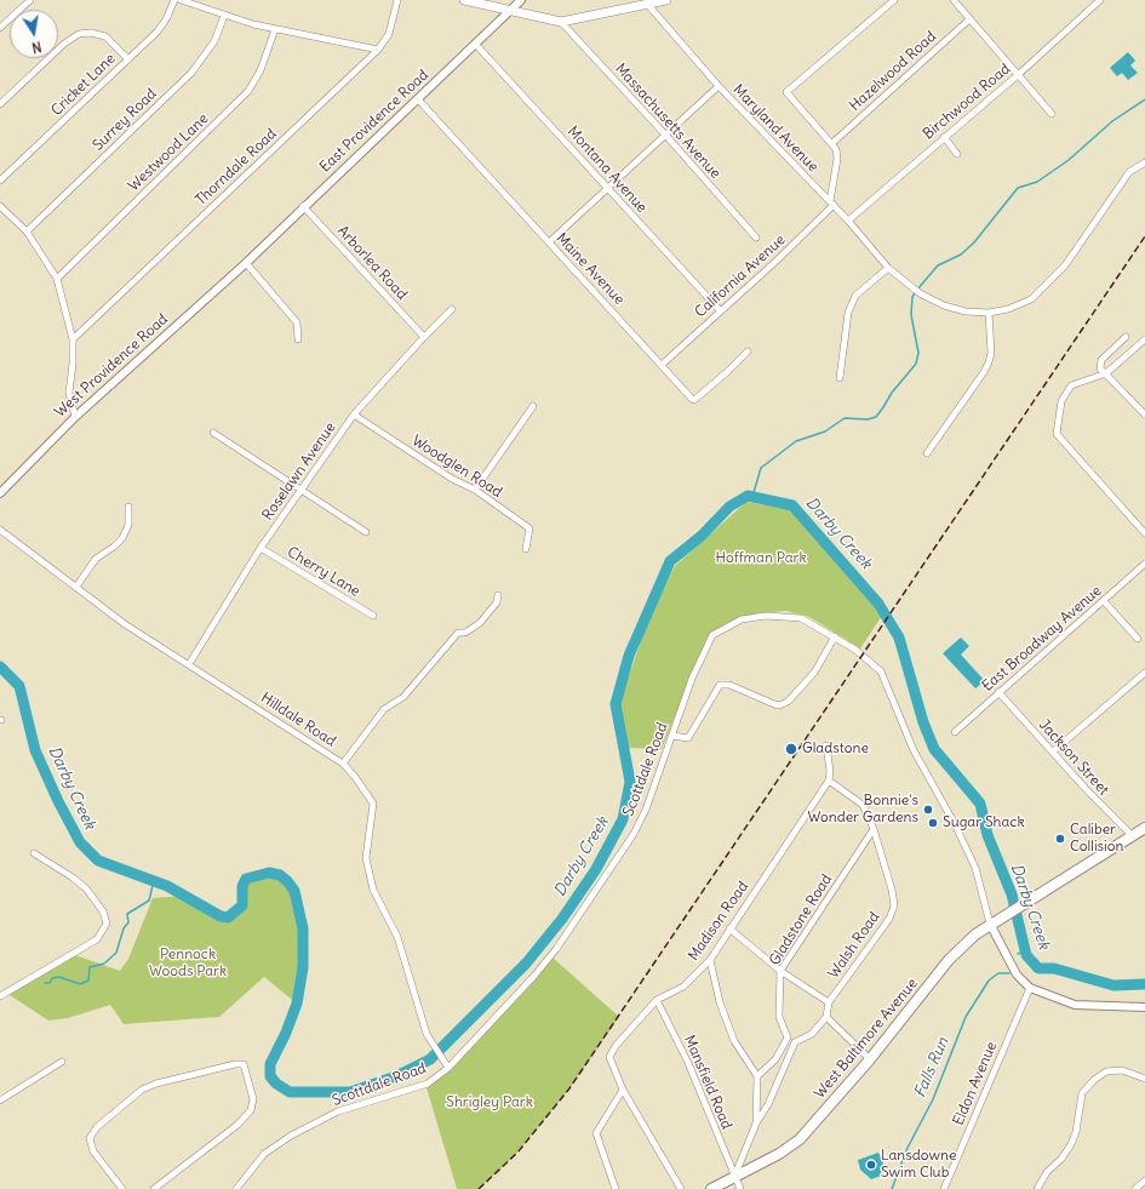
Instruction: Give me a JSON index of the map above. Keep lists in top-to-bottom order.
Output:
{
  "streets": {
    "main road": ["West Baltimore Avenue"],
    "street": [
      "Hazelwood Road",
      "Cricket Lane",
      "Birchwood Road",
      "Surrey Road",
      "East Providence Road",
      "Massachusetts Avenue",
      "Maryland Avenue",
      "Westwood Lane",
      "Thorndale Road",
      "Montana Avenue",
      "Arborlea Road",
      "Maine Avenue",
      "California Avenue",
      "West Providence Road",
      "Woodglen Road",
      "Roselawn Avenue",
      "Cherry Lane",
      "East Broadway Avenue",
      "Hilldale Road",
      "Jackson Street",
      "Scottdale Road",
      "Gladstone Road",
      "Madison Road",
      "Walsh Road",
      "Mansfield Road",
      "Eldon Avenue"
    ]
  },
  "crossings": [
    ["Birchwood Road", "Maryland Avenue"],
    ["East Providence Road", "Montana Avenue"],
    ["East Providence Road", "Arborlea Road"],
    ["East Providence Road", "Maine Avenue"],
    ["East Providence Road", "West Providence Road"],
    ["Maryland Avenue", "California Avenue"],
    ["Montana Avenue", "California Avenue"],
    ["Arborlea Road", "Roselawn Avenue"],
    ["Maine Avenue", "California Avenue"],
    ["Woodglen Road", "Roselawn Avenue"],
    ["Roselawn Avenue", "Cherry Lane"],
    ["Roselawn Avenue", "Hilldale Road"],
    ["East Broadway Avenue", "Jackson Street"],
    ["Hilldale Road", "Scottdale Road"],
    ["Jackson Street", "West Baltimore Avenue"],
    ["Scottdale Road", "West Baltimore Avenue"],
    ["Gladstone Road", "Walsh Road"],
    ["Madison Road", "Walsh Road"],
    ["Madison Road", "Mansfield Road"],
    ["West Baltimore Avenue", "Mansfield Road"]
  ],
  "water": ["Darby Creek", "Falls Run"],
  "parks": ["Hoffman Park", "Pennock Woods Park", "Shrigley Park"],
  "places": [
    "Gladstone",
    "Bonnie's Wonder Gardens",
    "Sugar Shack",
    "Caliber Collision",
    "Lansdowne Swim Club"
  ],
  "north": "bottom"
}
